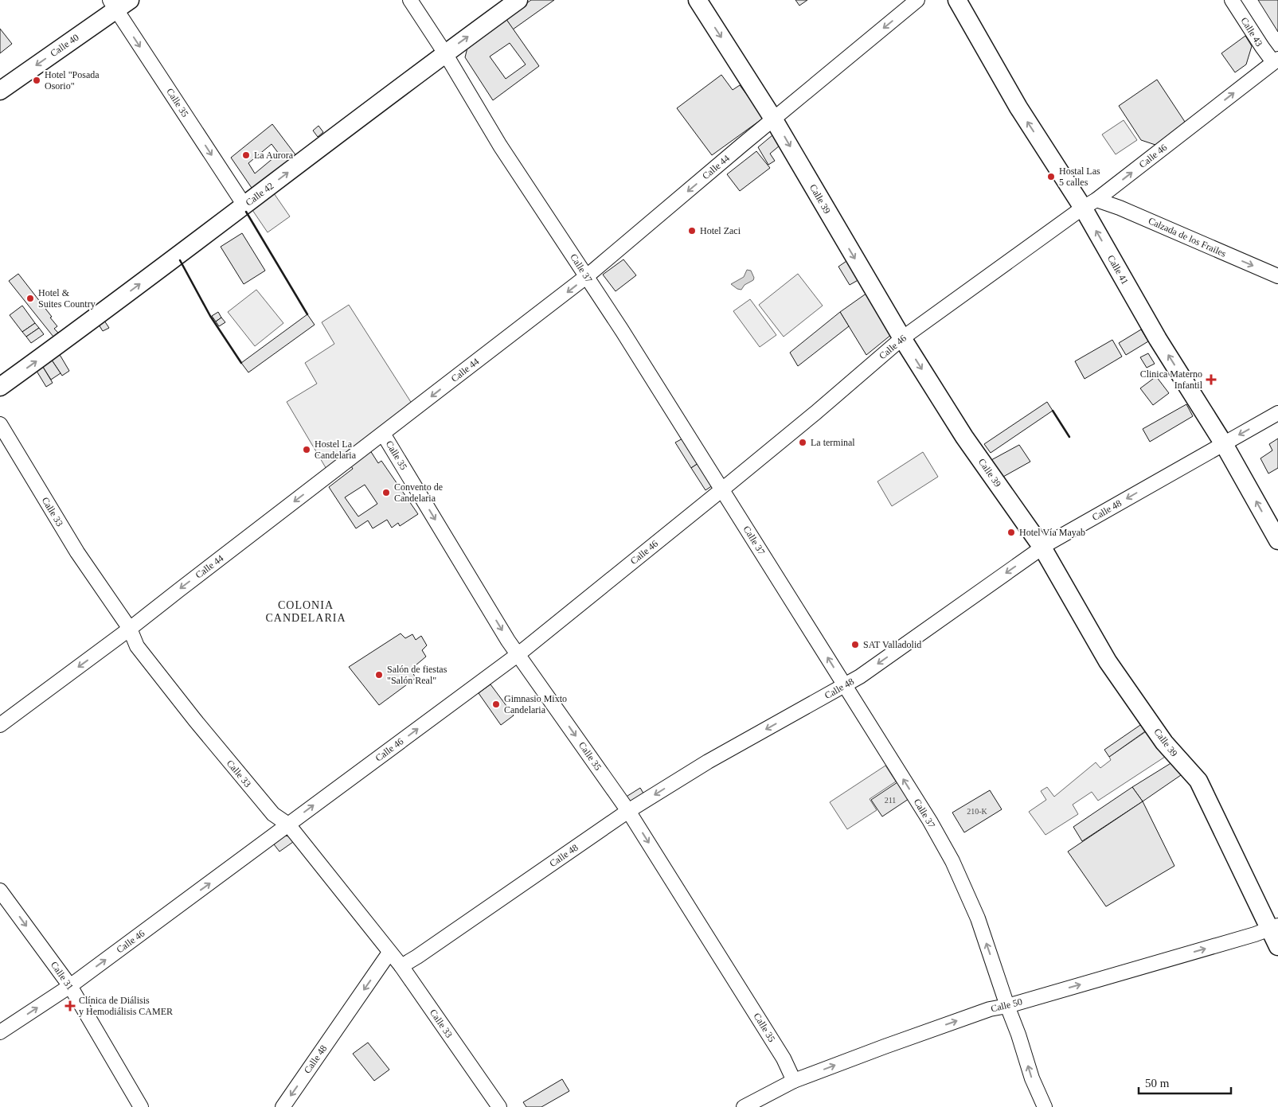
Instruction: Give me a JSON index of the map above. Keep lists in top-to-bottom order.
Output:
{
  "streets": {
    "main road": [
      "Calle 40",
      "Calle 42",
      "Calle 39",
      "Calle 41"
    ],
    "street": [
      "Calle 43",
      "Calle 35",
      "Calle 46",
      "Calle 44",
      "Calzada de los Frailes",
      "Calle 37",
      "Calle 48",
      "Calle 33",
      "Calle 31",
      "Calle 50"
    ]
  },
  "crossings": [
    ["Calle 43", "Calle 46"],
    ["Calle 40", "Calle 35"],
    ["Calle 35", "Calle 46"],
    ["Calle 35", "Calle 44"],
    ["Calle 35", "Calle 42"],
    ["Calle 35", "Calle 48"],
    ["Calle 35", "Calle 50"],
    ["Calle 46", "Calle 39"],
    ["Calle 46", "Calzada de los Frailes"],
    ["Calle 46", "Calle 37"],
    ["Calle 46", "Calle 41"],
    ["Calle 46", "Calle 33"],
    ["Calle 46", "Calle 31"],
    ["Calle 44", "Calle 39"],
    ["Calle 44", "Calle 37"],
    ["Calle 44", "Calle 33"],
    ["Calle 42", "Calle 37"],
    ["Calle 39", "Calle 48"],
    ["Calle 39", "Calle 50"],
    ["Calzada de los Frailes", "Calle 41"],
    ["Calle 37", "Calle 48"],
    ["Calle 37", "Calle 50"],
    ["Calle 41", "Calle 48"],
    ["Calle 48", "Calle 33"]
  ],
  "one_way": [
    "Calle 40",
    "Calle 35",
    "Calle 46",
    "Calle 44",
    "Calle 42",
    "Calle 39",
    "Calzada de los Frailes",
    "Calle 37",
    "Calle 41",
    "Calle 48",
    "Calle 31",
    "Calle 50"
  ],
  "districts": ["COLONIA CANDELARIA"],
  "places": {
    "other": [
      "Hotel \"Posada Osorio\"",
      "La Aurora",
      "Hostal Las 5 calles",
      "Hotel Zaci",
      "Hotel & Suites Country",
      "La terminal",
      "Hostel La Candelaria",
      "Convento de Candelaria",
      "Hotel Vía Mayab",
      "SAT Valladolid",
      "Salón de fiestas \"Salón Real\"",
      "Gimnasio Mixto Candelaria"
    ],
    "health": ["Clinica Materno Infantil", "Clínica de Diálisis y Hemodiálisis CAMER"]
  },
  "house_numbers": ["211", "210-K"],
  "scale_bar": "50 m"
}
